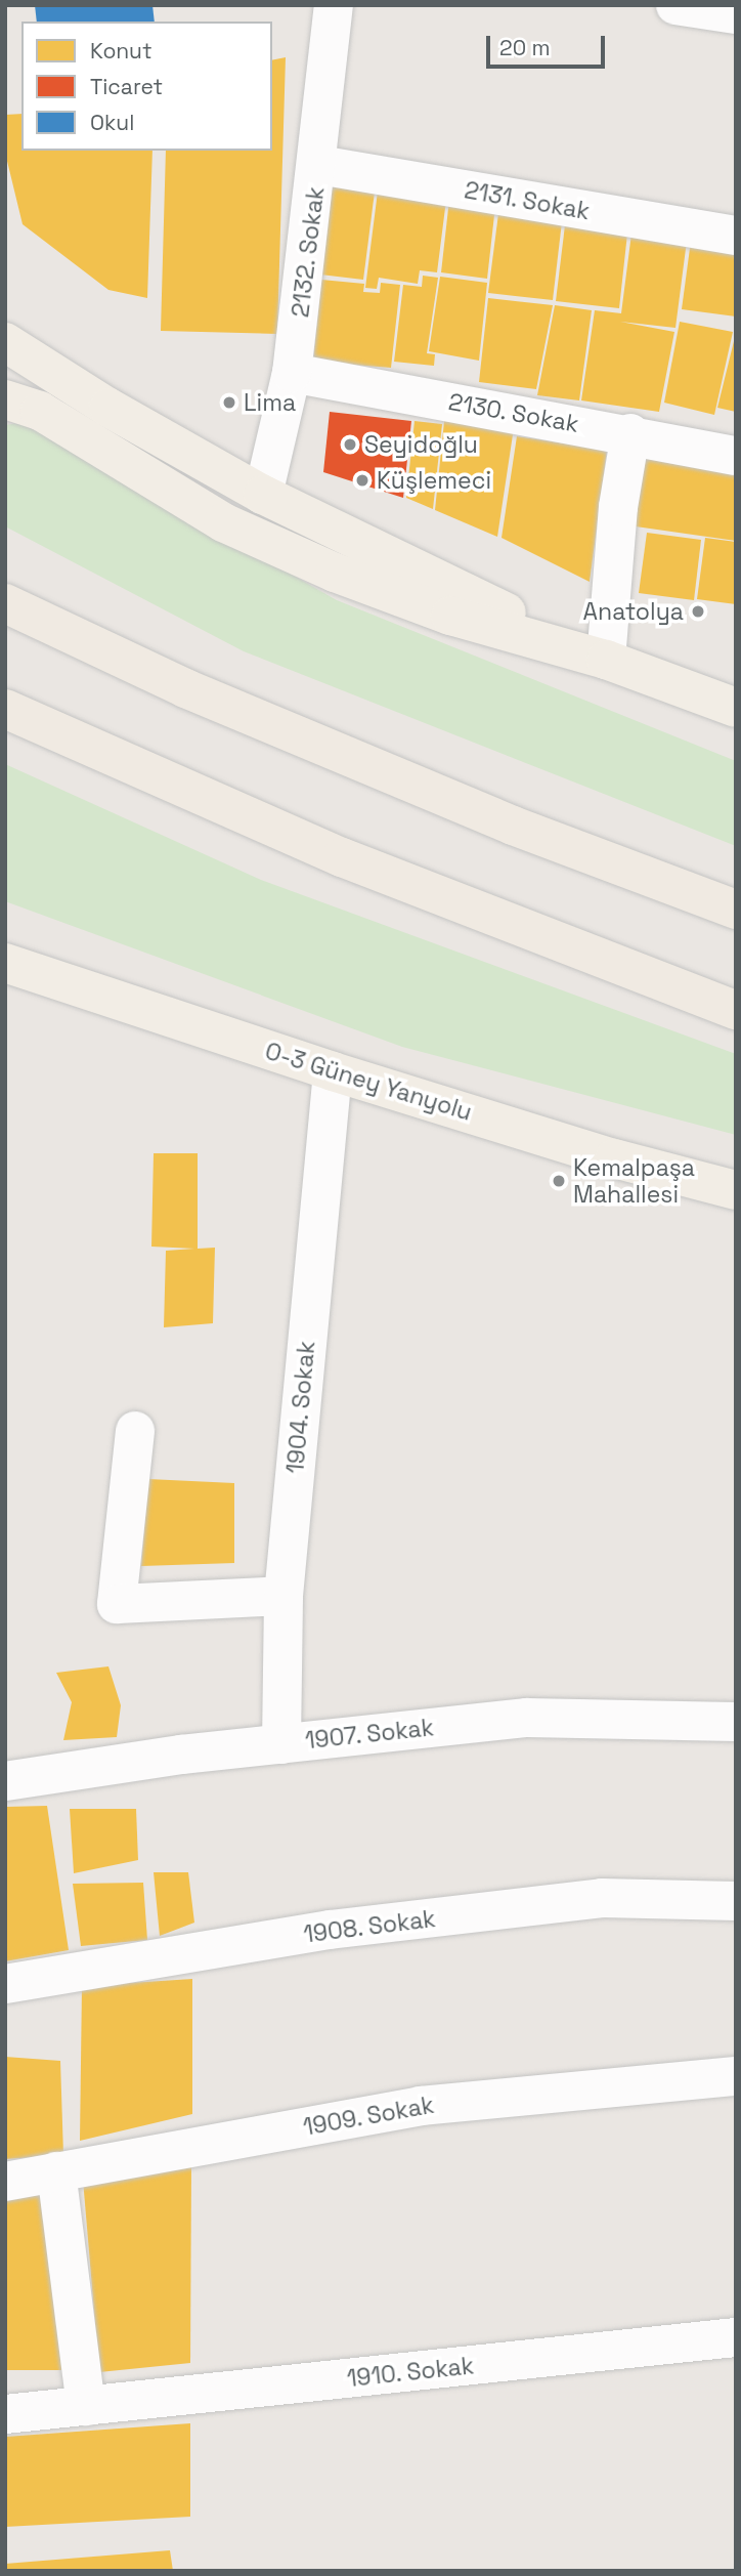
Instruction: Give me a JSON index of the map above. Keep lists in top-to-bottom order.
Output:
{
  "streets": {
    "main road": ["O-3 Güney Yanyolu"],
    "street": [
      "2131. Sokak",
      "2132. Sokak",
      "2130. Sokak",
      "1904. Sokak",
      "1907. Sokak",
      "1908. Sokak",
      "1909. Sokak",
      "1910. Sokak"
    ]
  },
  "crossings": [
    ["2131. Sokak", "2132. Sokak"],
    ["2132. Sokak", "2130. Sokak"],
    ["O-3 Güney Yanyolu", "1904. Sokak"],
    ["1904. Sokak", "1907. Sokak"]
  ],
  "places": [
    "Lima",
    "Seyidoğlu",
    "Küşlemeci",
    "Anatolya",
    "Kemalpaşa Mahallesi"
  ],
  "legend": ["Konut", "Ticaret", "Okul"],
  "scale_bar": "20 m"
}
